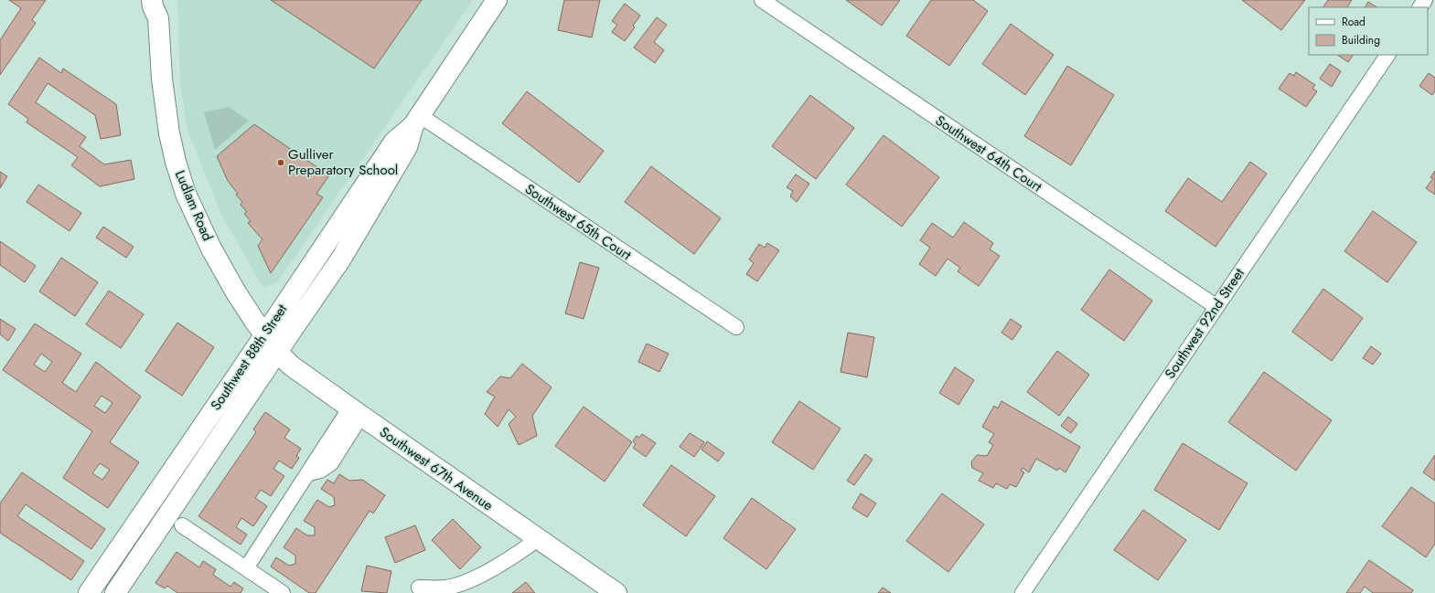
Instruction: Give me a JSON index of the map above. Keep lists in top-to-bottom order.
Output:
{
  "streets": {
    "street": [
      "Southwest 64th Court",
      "Ludlam Road",
      "Southwest 65th Court",
      "Southwest 92nd Street",
      "Southwest 88th Street",
      "Southwest 67th Avenue"
    ]
  },
  "crossings": [
    ["Southwest 64th Court", "Southwest 92nd Street"],
    ["Ludlam Road", "Southwest 88th Street"],
    ["Ludlam Road", "Southwest 67th Avenue"],
    ["Southwest 65th Court", "Southwest 88th Street"],
    ["Southwest 88th Street", "Southwest 67th Avenue"]
  ],
  "places": ["Gulliver Preparatory School"],
  "legend": ["Road", "Building"]
}
